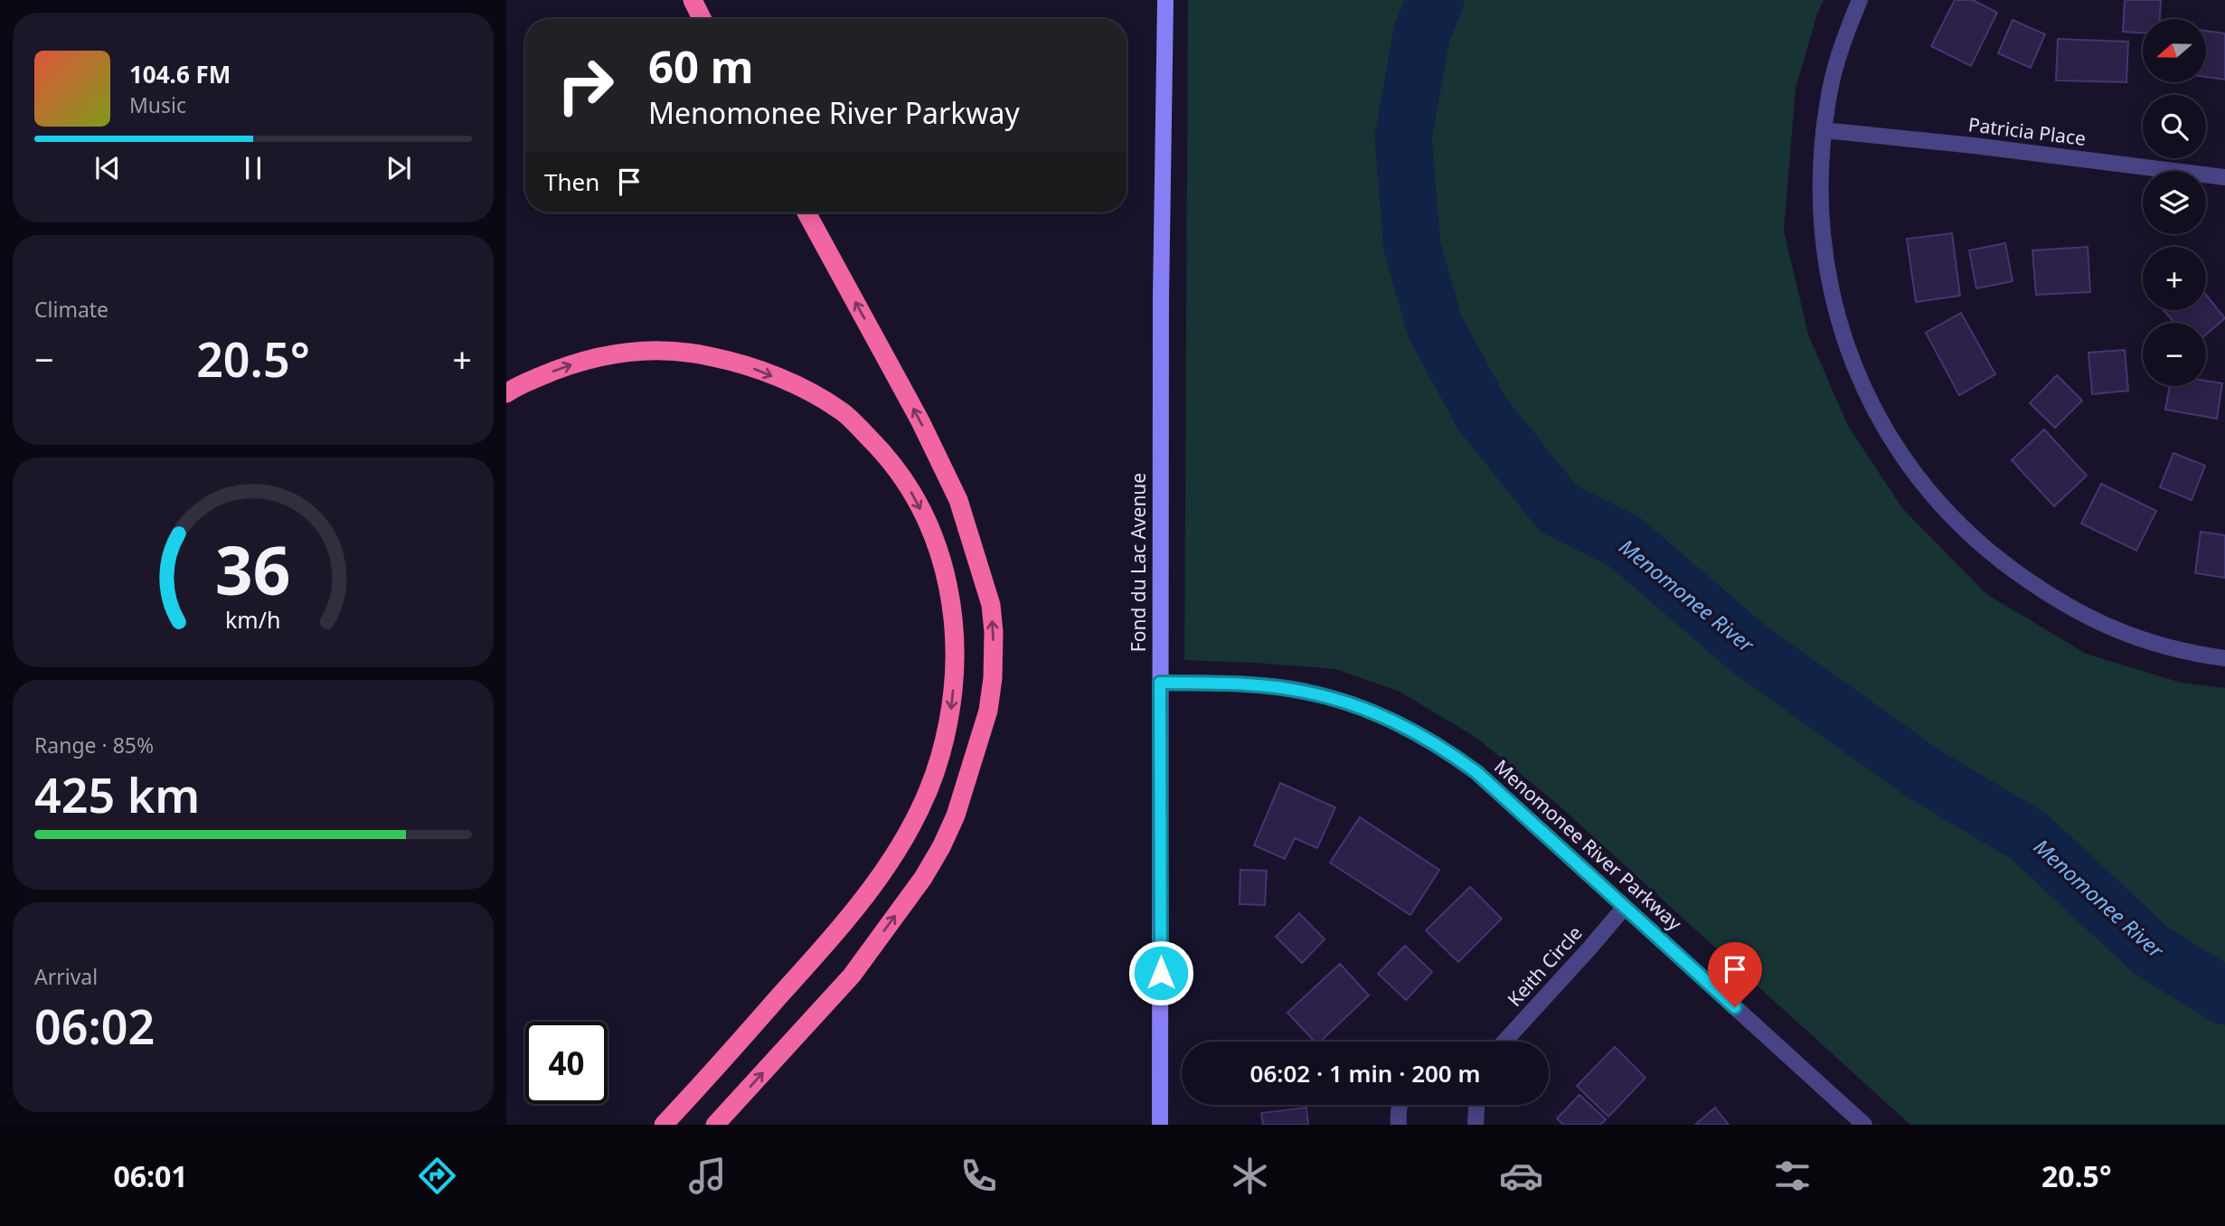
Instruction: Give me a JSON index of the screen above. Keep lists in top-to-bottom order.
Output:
{
  "streets": {
    "street": [
      "Patricia Place",
      "Fond du Lac Avenue",
      "Menomonee River Parkway",
      "Keith Circle"
    ]
  },
  "crossings": [
    ["Fond du Lac Avenue", "Menomonee River Parkway"],
    ["Menomonee River Parkway", "Keith Circle"]
  ],
  "water": ["Menomonee River"],
  "north": "left",
  "page": {
    "map_buttons": ["+", "−"],
    "turn": ["60 m", "Menomonee River Parkway"],
    "song": ["104.6 FM", "Music"],
    "then": "Then",
    "tile": [
      "Climate",
      ["Range · 85%", "425 km"],
      ["Arrival", "06:02"]
    ],
    "heat": ["−", "20.5°", "+"],
    "limit": "40",
    "trip": "06:02 · 1 min · 200 m",
    "tabs": ["06:01", "20.5°"],
    "gauge": ["36", "km/h"]
  }
}
